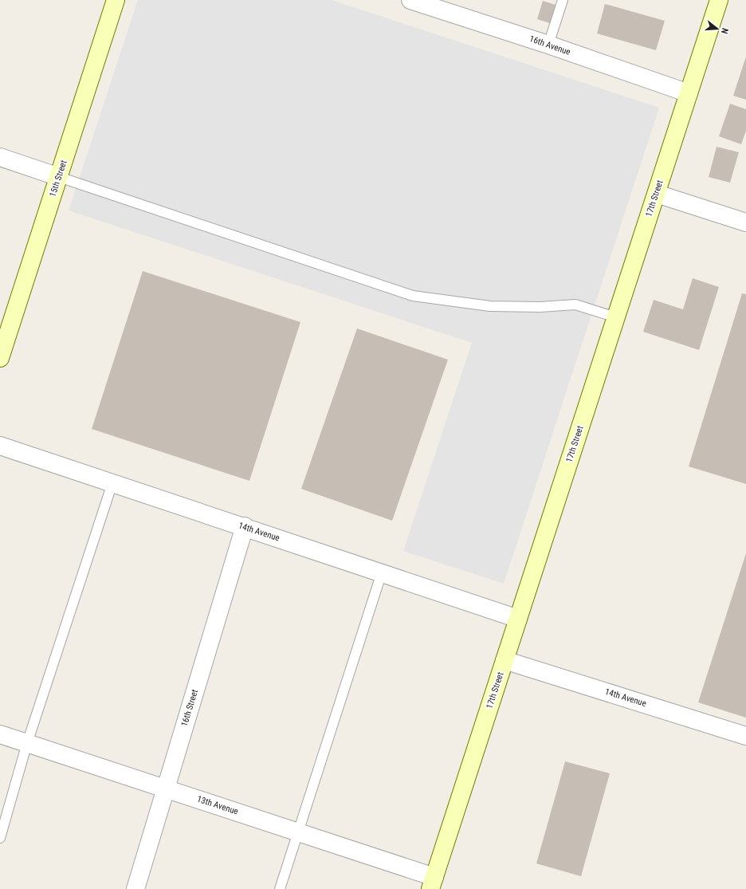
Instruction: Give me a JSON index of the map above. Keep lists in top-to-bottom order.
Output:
{
  "streets": {
    "main road": ["15th Street", "17th Street"],
    "street": [
      "16th Avenue",
      "14th Avenue",
      "16th Street",
      "13th Avenue"
    ]
  },
  "crossings": [
    ["16th Avenue", "17th Street"],
    ["17th Street", "14th Avenue"],
    ["17th Street", "13th Avenue"],
    ["14th Avenue", "16th Street"],
    ["16th Street", "13th Avenue"]
  ],
  "north": "right"
}
